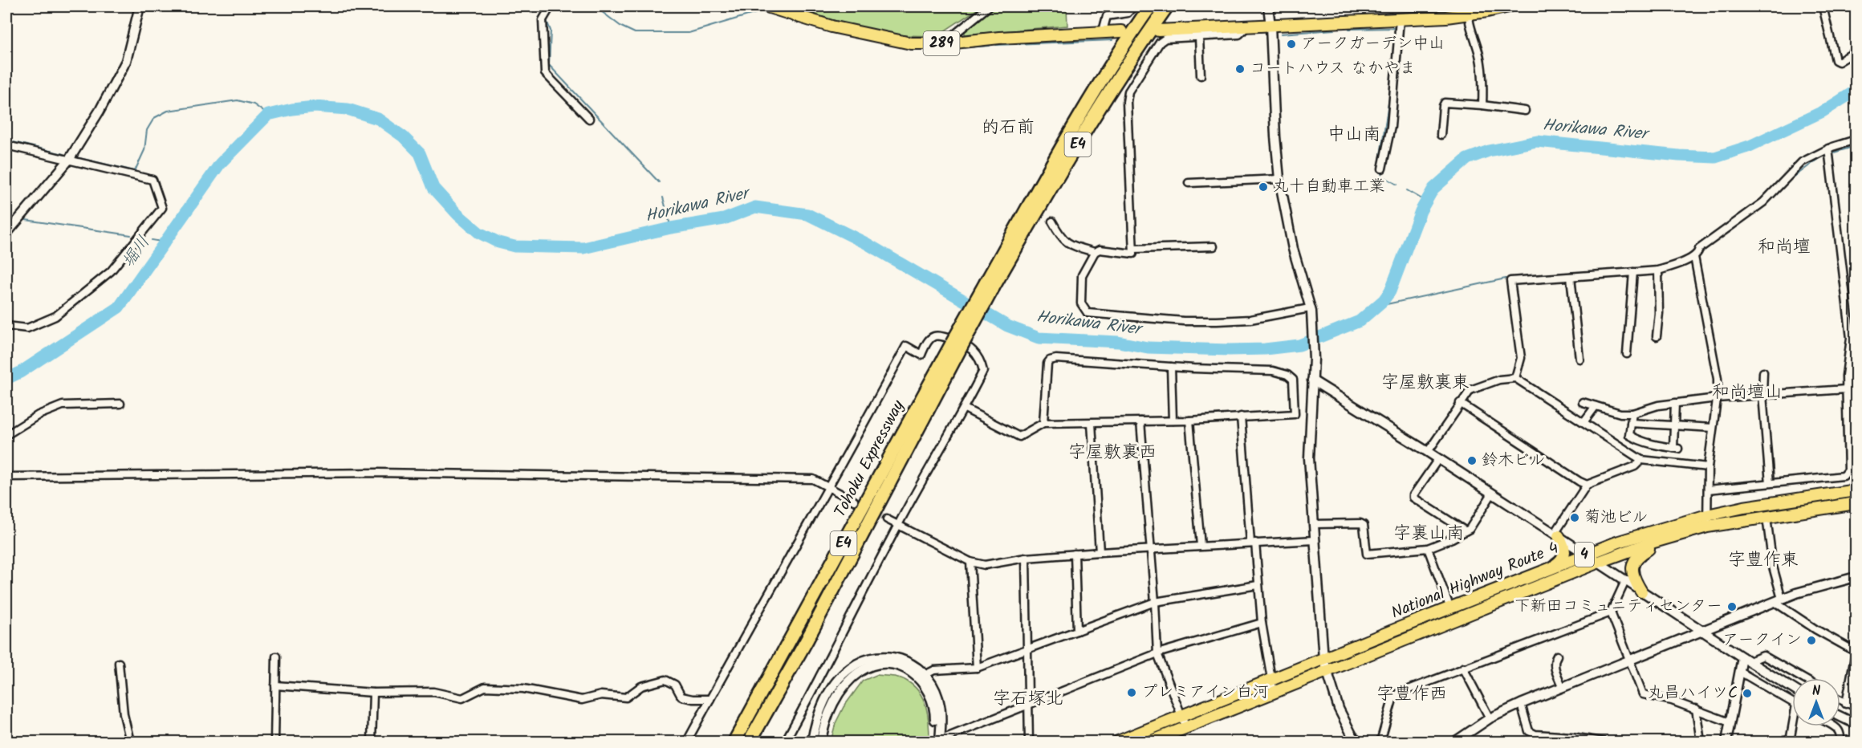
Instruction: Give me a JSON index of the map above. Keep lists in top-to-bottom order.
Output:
{
  "streets": {
    "highway": [
      "289",
      "E4",
      "Tohoku Expressway",
      "4",
      "National Highway Route 4"
    ]
  },
  "crossings": [
    ["E4", "Tohoku Expressway"]
  ],
  "districts": [
    "的石前",
    "中山南",
    "和尚壇",
    "字屋敷裏東",
    "和尚壇山",
    "字屋敷裏西",
    "字裏山南",
    "字豊作東",
    "字豊作西",
    "字石塚北"
  ],
  "water": ["Horikawa River", "堀川"],
  "places": [
    "アークガーデン中山",
    "コートハウス なかやま",
    "丸十自動車工業",
    "鈴木ビル",
    "菊池ビル",
    "下新田コミュニティセンター",
    "アークイン",
    "プレミアイン白河",
    "丸昌ハイツC"
  ],
  "north": "top"
}
